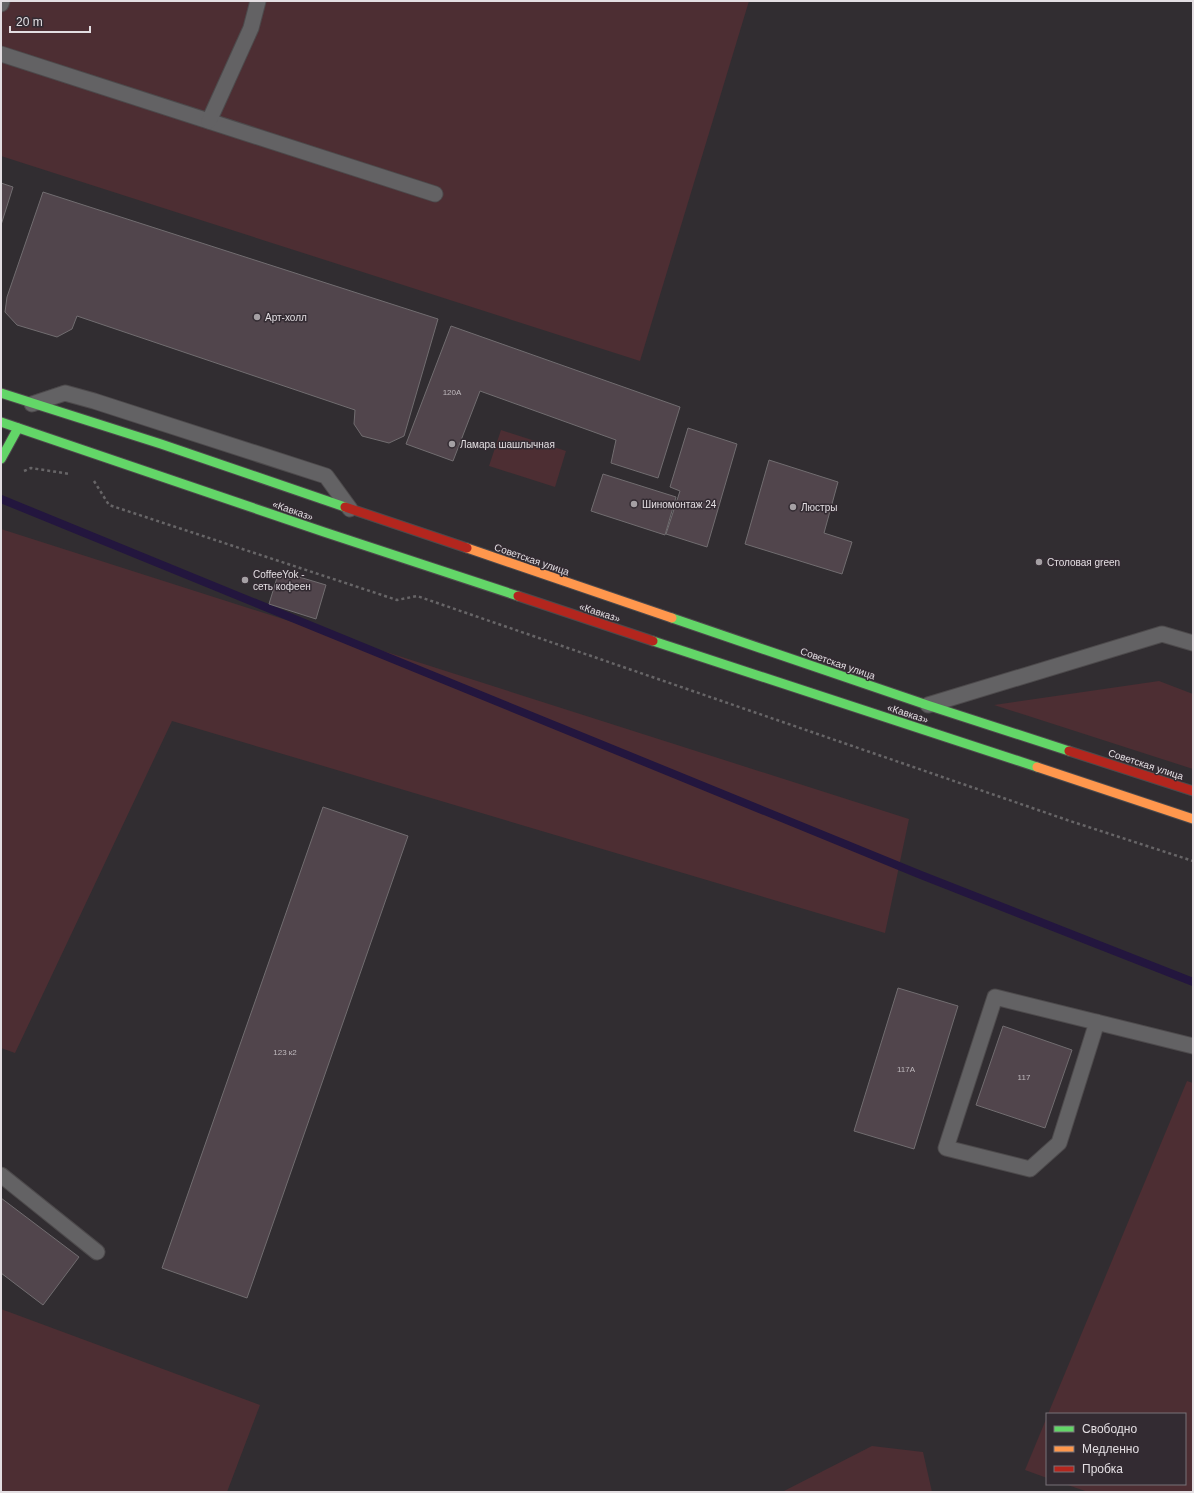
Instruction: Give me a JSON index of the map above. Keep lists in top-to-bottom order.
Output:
{
  "streets": {
    "main road": ["«Кавказ»", "Советская улица"]
  },
  "crossings": [
    ["«Кавказ»", "Советская улица"]
  ],
  "places": [
    "Арт-холл",
    "Ламара шашлычная",
    "Шиномонтаж 24",
    "Люстры",
    "Столовая green",
    "CoffeeYok - сеть кофеен"
  ],
  "house_numbers": [
    "120А",
    "123 к2",
    "117А",
    "117"
  ],
  "legend": ["Свободно", "Медленно", "Пробка"],
  "scale_bar": "20 m"
}
